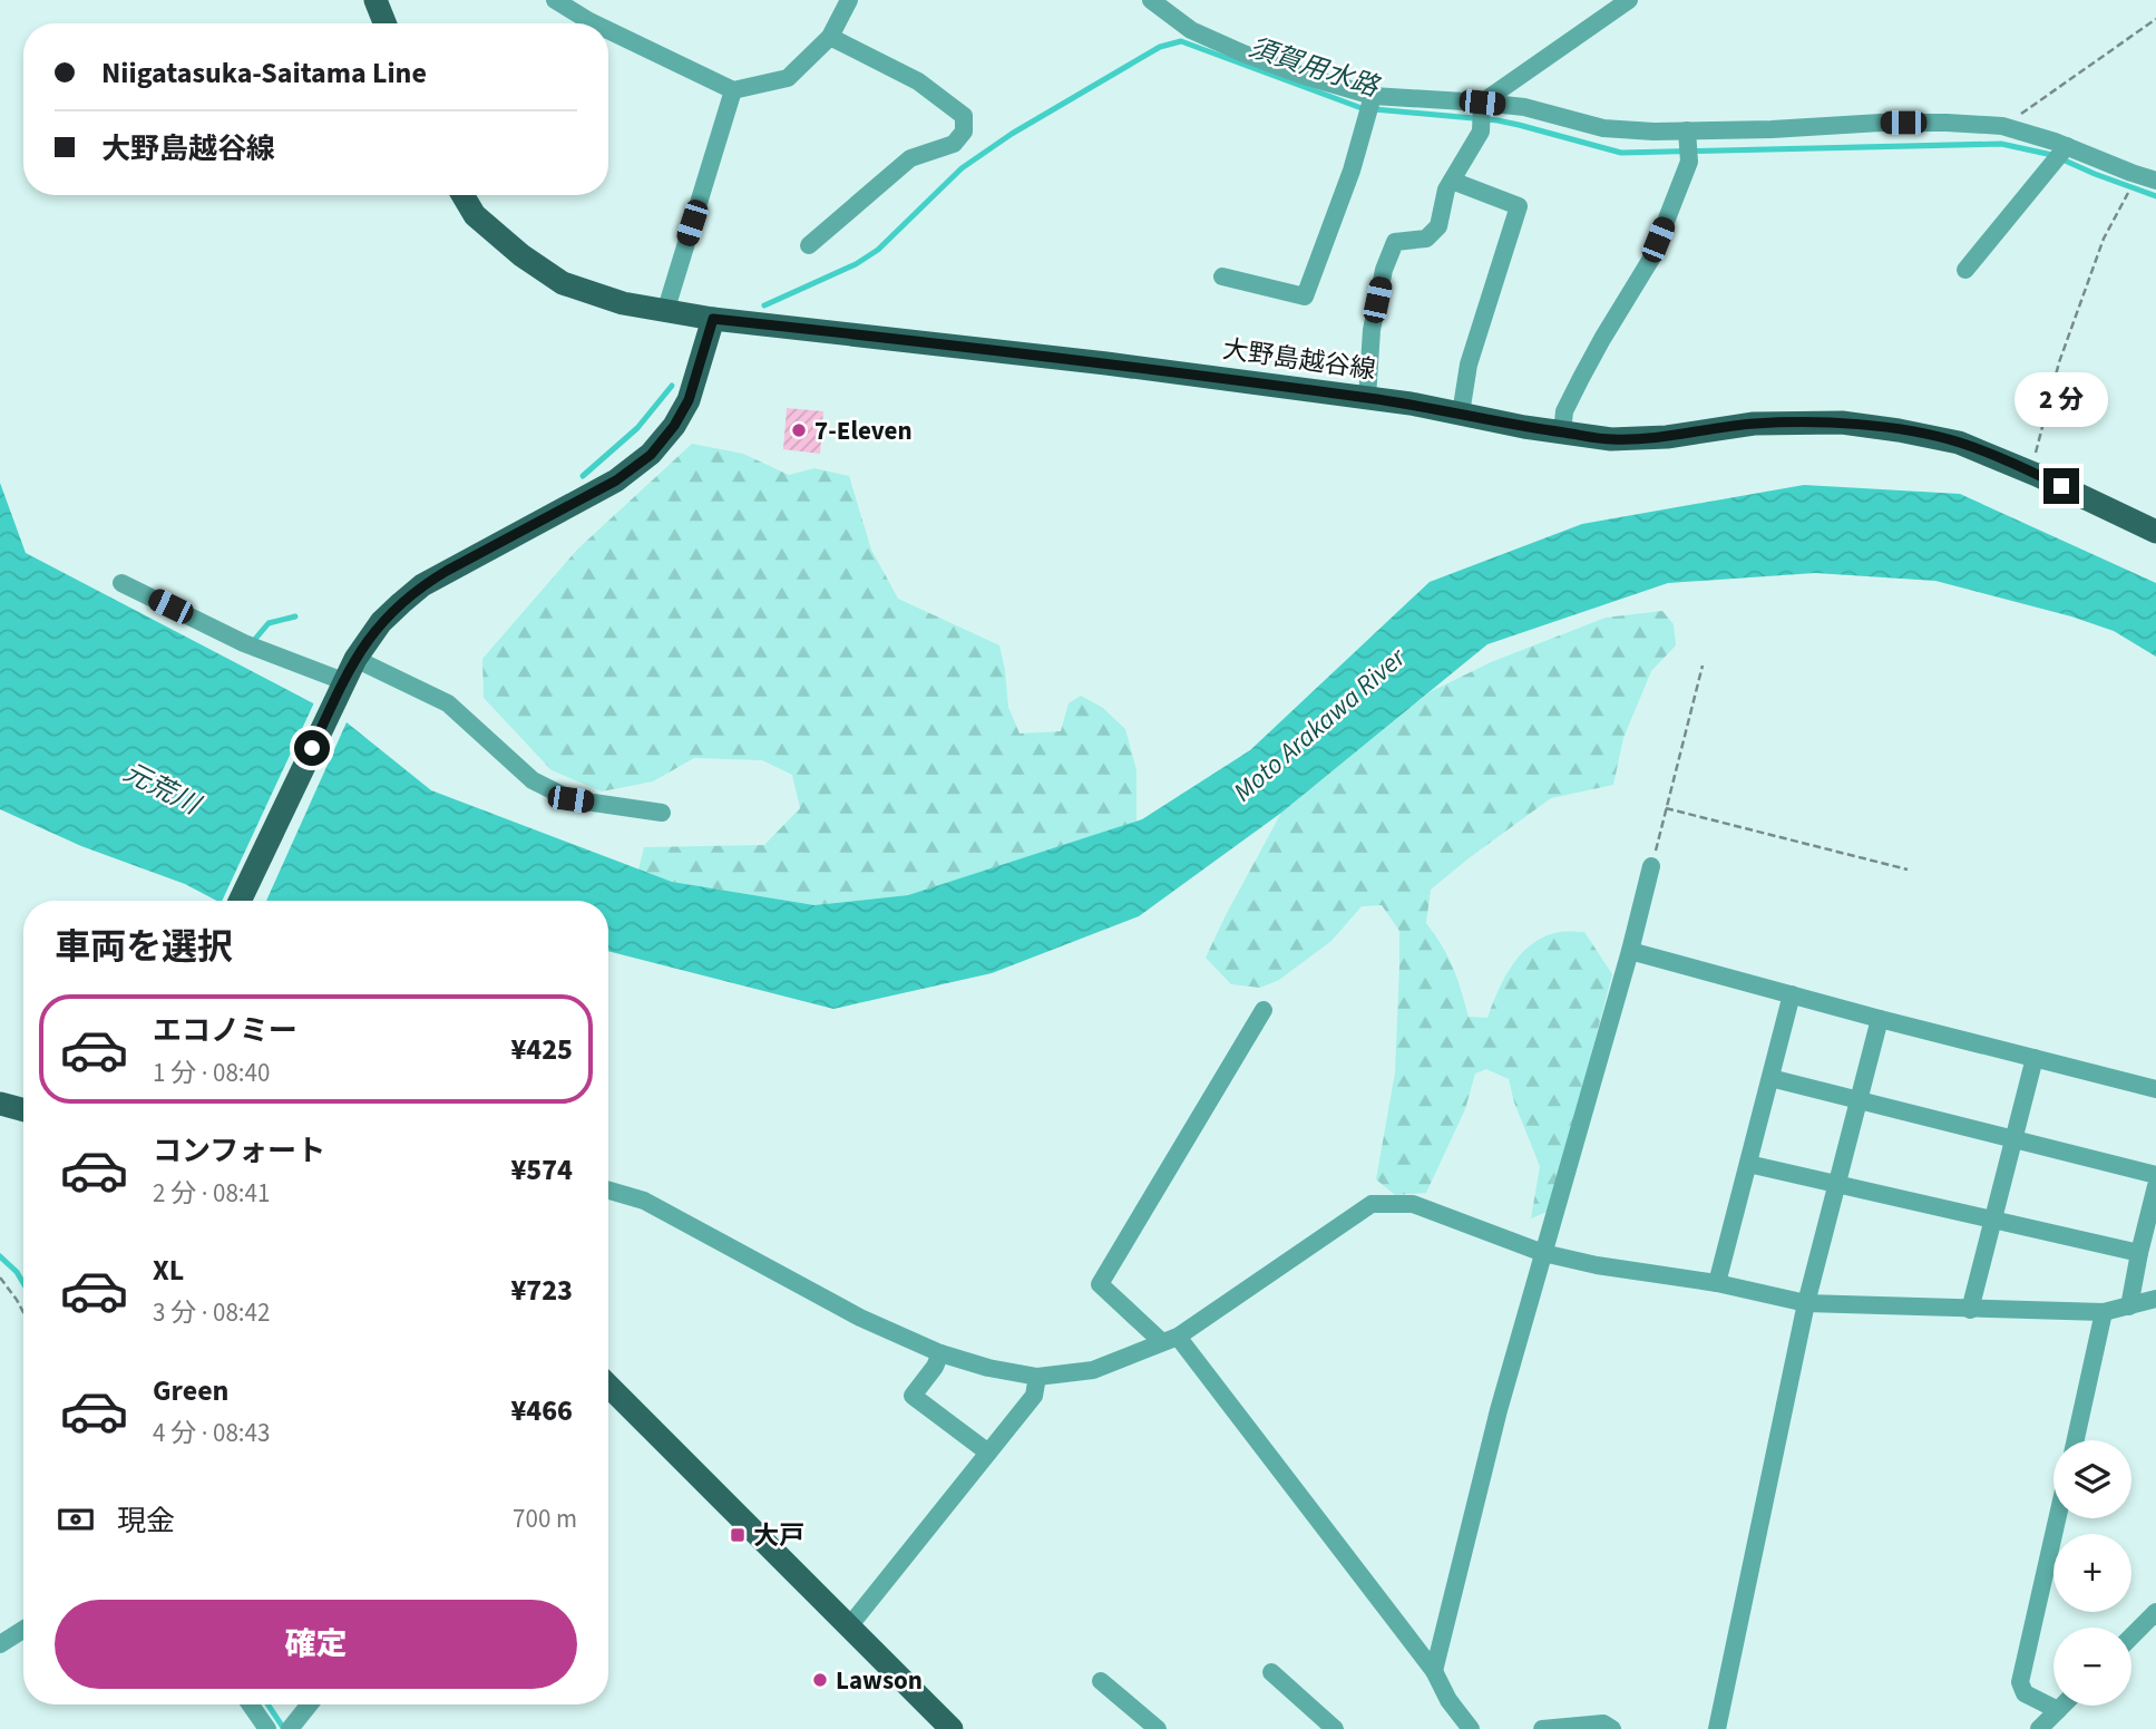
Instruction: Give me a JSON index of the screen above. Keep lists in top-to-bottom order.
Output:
{
  "streets": {
    "main road": ["大野島越谷線"]
  },
  "water": ["須賀用水路", "Moto Arakawa River", "元荒川"],
  "places": {
    "other": ["7-Eleven", "Lawson"],
    "transit": ["大戸"]
  },
  "page": {
    "banner": ["Niigatasuka-Saitama Line", "大野島越谷線"],
    "bubble": "2 分",
    "heading": "車両を選択",
    "list": [
      {
        "name": "エコノミー",
        "note": "1 分 · 08:40",
        "value": "¥425"
      },
      {
        "name": "コンフォート",
        "note": "2 分 · 08:41",
        "value": "¥574"
      },
      {
        "name": "XL",
        "note": "3 分 · 08:42",
        "value": "¥723"
      },
      {
        "name": "Green",
        "note": "4 分 · 08:43",
        "value": "¥466"
      }
    ],
    "map_buttons": ["+", "−"],
    "pay": ["現金", "700 m"],
    "buttons": "確定"
  }
}
